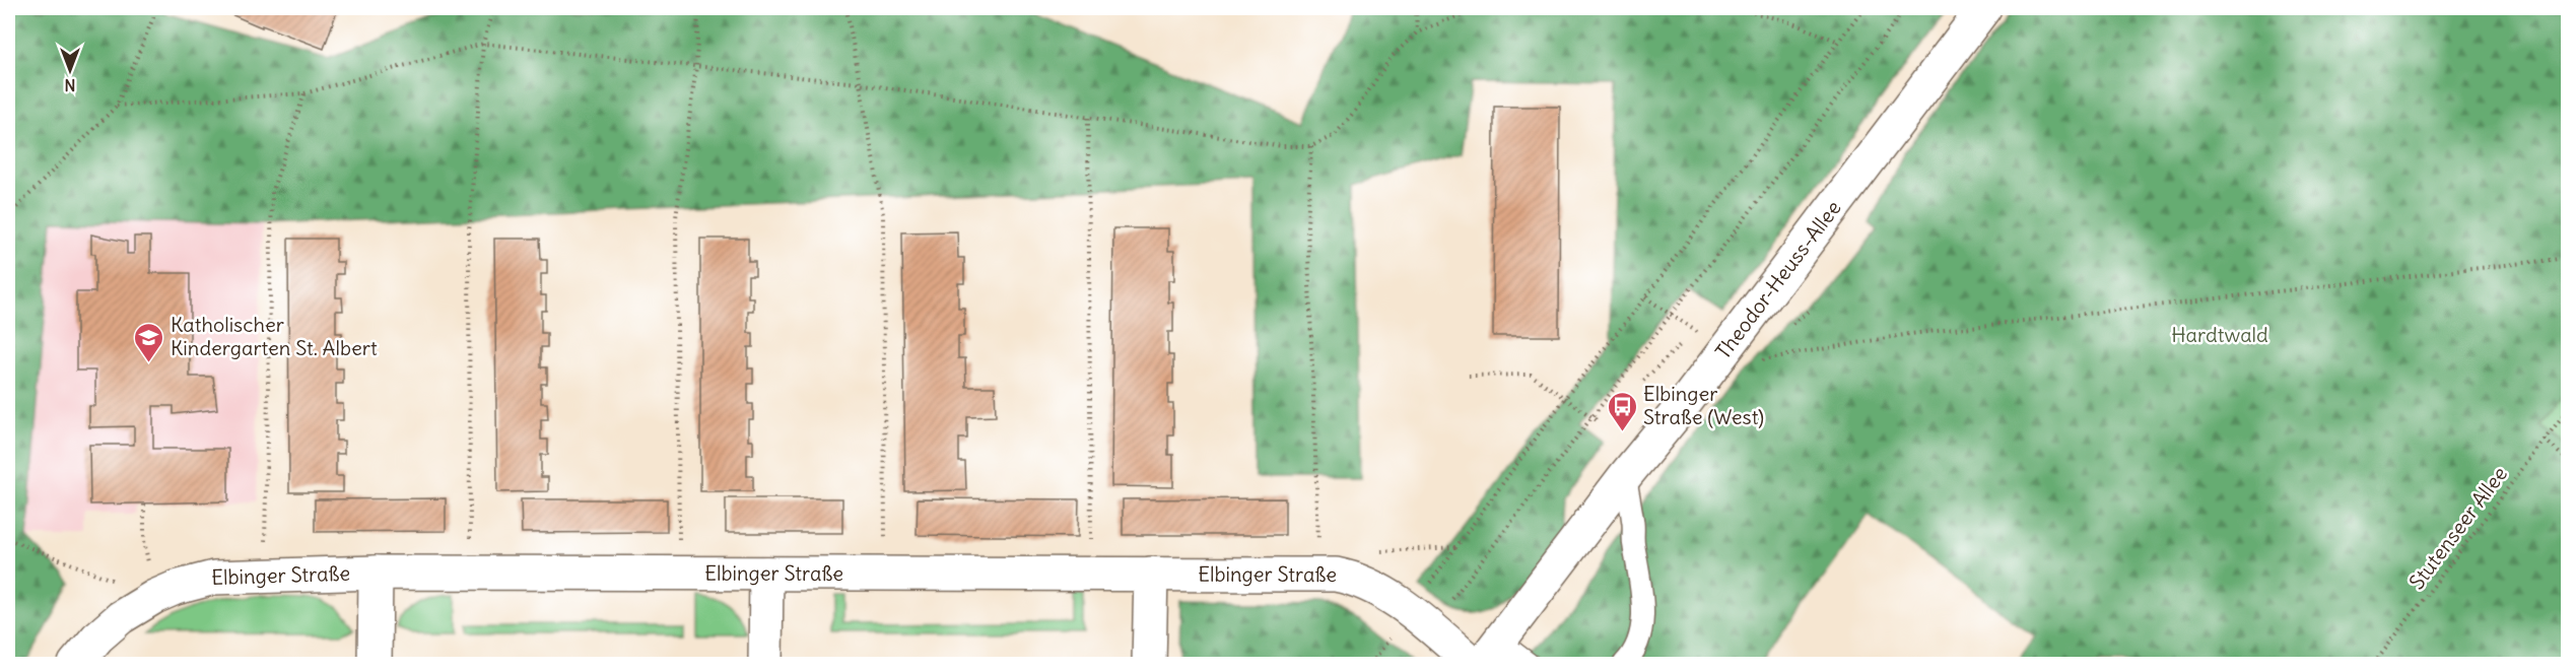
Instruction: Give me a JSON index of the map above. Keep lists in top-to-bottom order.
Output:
{
  "streets": {
    "street": ["Theodor-Heuss-Allee", "Elbinger Straße"],
    "path": ["Stutenseer Allee"]
  },
  "parks": ["Hardtwald"],
  "places": {
    "school or university": ["Katholischer Kindergarten St. Albert"],
    "bus stop": ["Elbinger Straße (West)"]
  },
  "north": "bottom"
}
